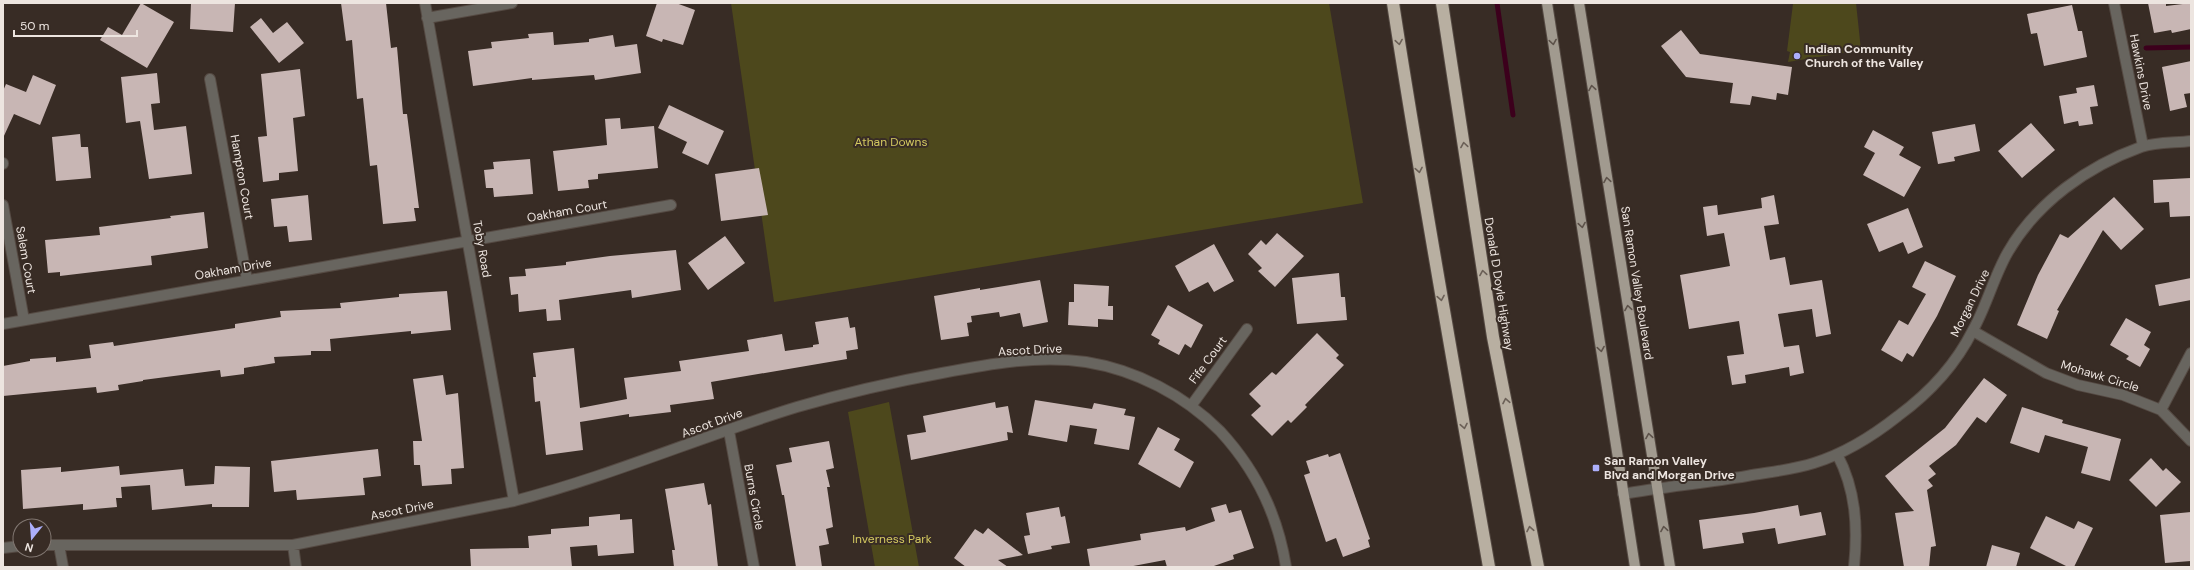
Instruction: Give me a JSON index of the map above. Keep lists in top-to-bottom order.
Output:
{
  "streets": {
    "highway": ["Donald D Doyle Highway"],
    "main road": ["San Ramon Valley Boulevard"],
    "street": [
      "Hawkins Drive",
      "Hampton Court",
      "Oakham Court",
      "Toby Road",
      "Salem Court",
      "Oakham Drive",
      "Morgan Drive",
      "Ascot Drive",
      "Fife Court",
      "Mohawk Circle",
      "Burns Circle"
    ]
  },
  "crossings": [
    ["Hawkins Drive", "Morgan Drive"],
    ["Hampton Court", "Oakham Drive"],
    ["Oakham Court", "Toby Road"],
    ["Oakham Court", "Oakham Drive"],
    ["Toby Road", "Oakham Drive"],
    ["Toby Road", "Ascot Drive"],
    ["Salem Court", "Oakham Drive"],
    ["San Ramon Valley Boulevard", "Morgan Drive"],
    ["Morgan Drive", "Mohawk Circle"],
    ["Ascot Drive", "Fife Court"],
    ["Ascot Drive", "Burns Circle"]
  ],
  "parks": ["Athan Downs", "Inverness Park"],
  "places": {
    "other": ["Indian Community Church of the Valley"],
    "transit": ["San Ramon Valley Blvd and Morgan Drive"]
  },
  "scale_bar": "50 m",
  "north": "bottom"
}
